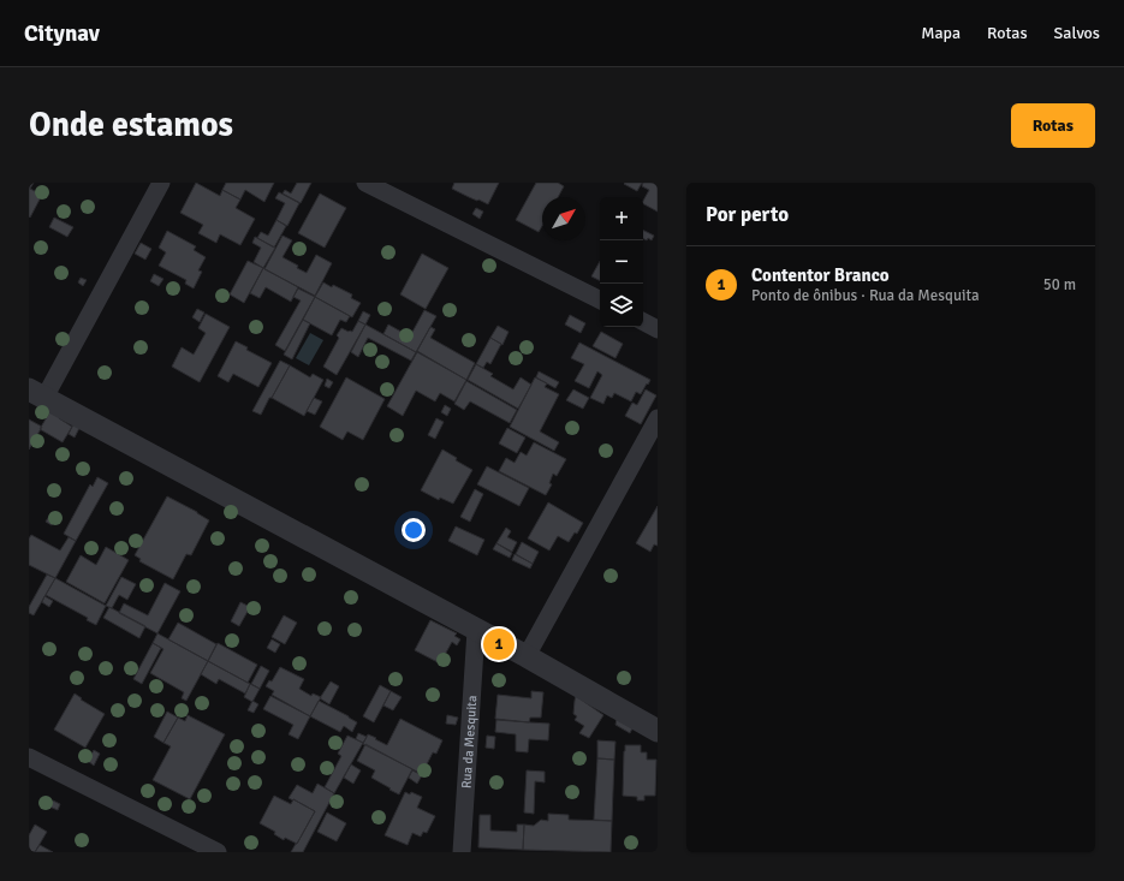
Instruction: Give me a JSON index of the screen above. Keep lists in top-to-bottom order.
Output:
{
  "streets": {
    "street": ["Rua da Mesquita"]
  },
  "north": "top right",
  "page": {
    "header": "Citynav",
    "nav": ["Mapa", "Rotas", "Salvos"],
    "buttons": "Rotas",
    "title": "Onde estamos",
    "heading": "Por perto",
    "map_buttons": ["+", "−"],
    "list": [
      {
        "mark": "1",
        "name": "Contentor Branco",
        "note": "Ponto de ônibus · Rua da Mesquita",
        "value": "50 m"
      }
    ],
    "pins": "1"
  }
}
